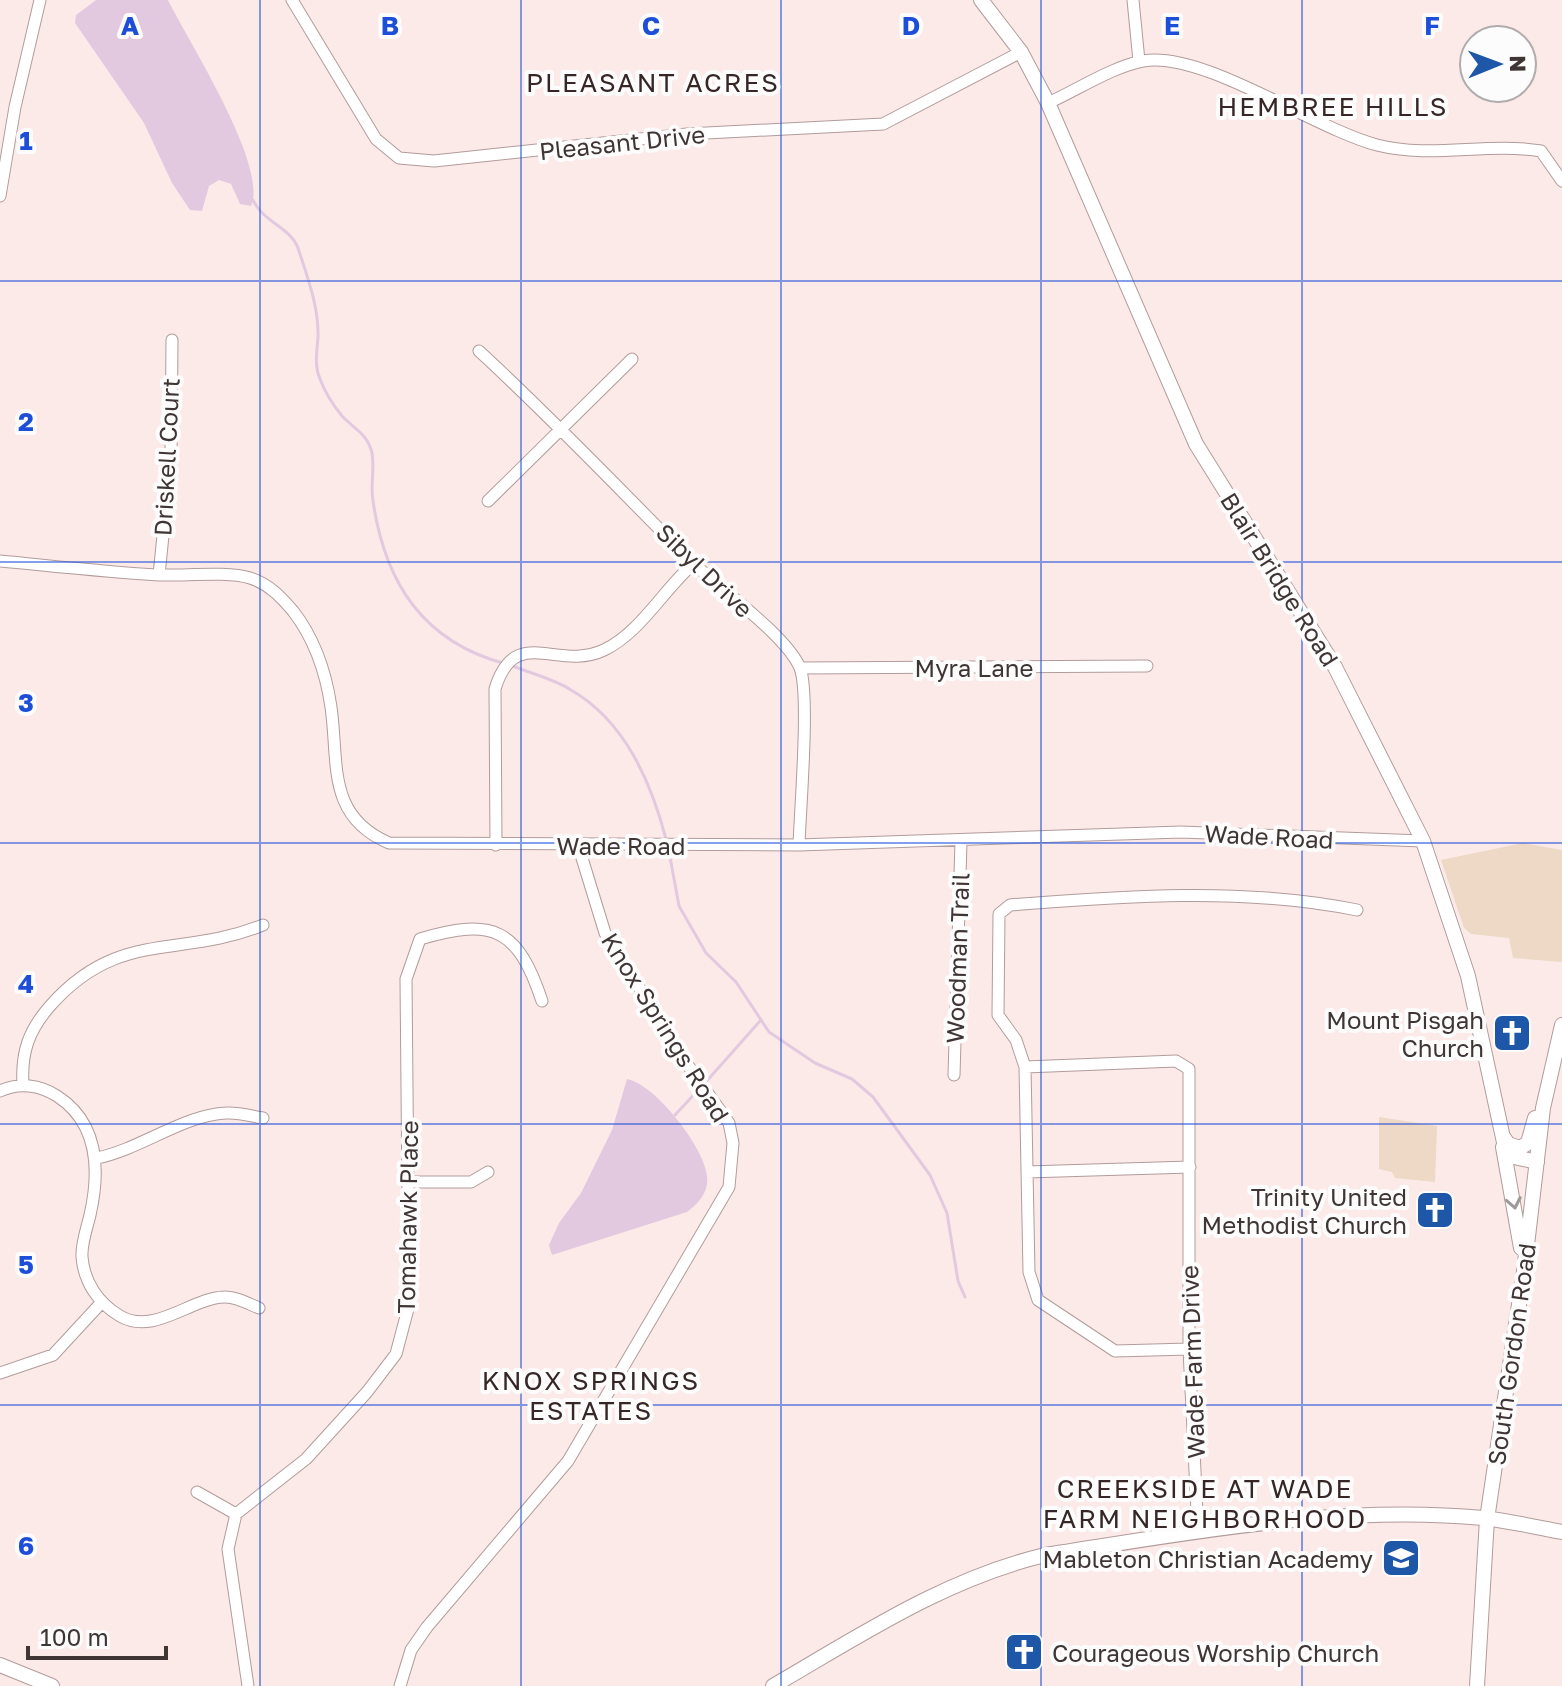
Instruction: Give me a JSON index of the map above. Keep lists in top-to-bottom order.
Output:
{
  "streets": {
    "street": [
      "Pleasant Drive",
      "Driskell Court",
      "Sibyl Drive",
      "Blair Bridge Road",
      "Myra Lane",
      "Wade Road",
      "Woodman Trail",
      "Knox Springs Road",
      "Tomahawk Place",
      "South Gordon Road",
      "Wade Farm Drive"
    ]
  },
  "crossings": [
    ["Pleasant Drive", "Blair Bridge Road"],
    ["Driskell Court", "Wade Road"],
    ["Sibyl Drive", "Myra Lane"],
    ["Blair Bridge Road", "Wade Road"],
    ["Blair Bridge Road", "South Gordon Road"],
    ["Wade Road", "Woodman Trail"],
    ["Wade Road", "Knox Springs Road"]
  ],
  "districts": [
    "PLEASANT ACRES",
    "HEMBREE HILLS",
    "KNOX SPRINGS ESTATES",
    "CREEKSIDE AT WADE FARM NEIGHBORHOOD"
  ],
  "places": {
    "church": ["Mount Pisgah Church", "Trinity United Methodist Church", "Courageous Worship Church"],
    "school or university": ["Mableton Christian Academy"]
  },
  "scale_bar": "100 m",
  "north": "right",
  "grid": {
    "columns": [
      "A",
      "B",
      "C",
      "D",
      "E",
      "F"
    ],
    "rows": [
      "1",
      "2",
      "3",
      "4",
      "5",
      "6"
    ]
  }
}
